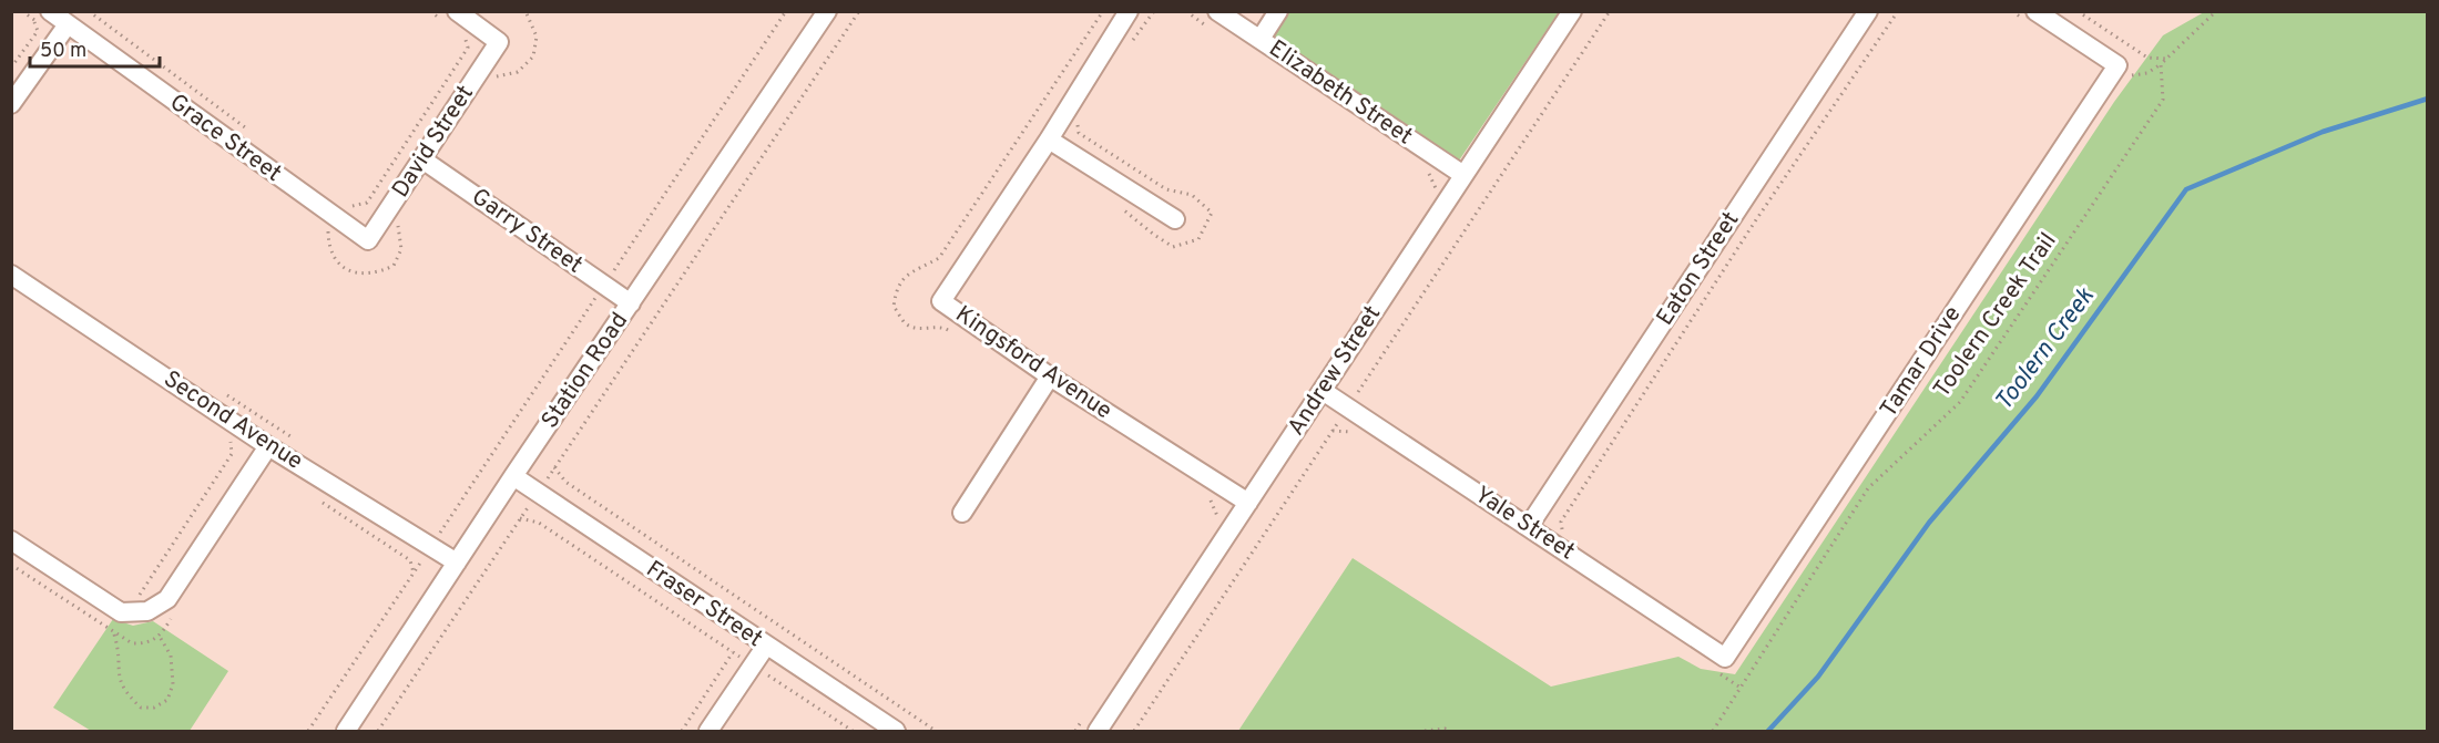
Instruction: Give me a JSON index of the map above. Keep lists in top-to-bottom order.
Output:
{
  "streets": {
    "street": [
      "Elizabeth Street",
      "Grace Street",
      "David Street",
      "Garry Street",
      "Eaton Street",
      "Tamar Drive",
      "Kingsford Avenue",
      "Station Road",
      "Andrew Street",
      "Second Avenue",
      "Yale Street",
      "Fraser Street"
    ],
    "path": ["Toolern Creek Trail"]
  },
  "crossings": [
    ["Elizabeth Street", "Andrew Street"],
    ["Grace Street", "David Street"],
    ["David Street", "Garry Street"],
    ["Garry Street", "Station Road"],
    ["Eaton Street", "Yale Street"],
    ["Tamar Drive", "Yale Street"],
    ["Kingsford Avenue", "Andrew Street"],
    ["Station Road", "Second Avenue"],
    ["Station Road", "Fraser Street"],
    ["Andrew Street", "Yale Street"]
  ],
  "water": ["Toolern Creek"],
  "scale_bar": "50 m"
}
